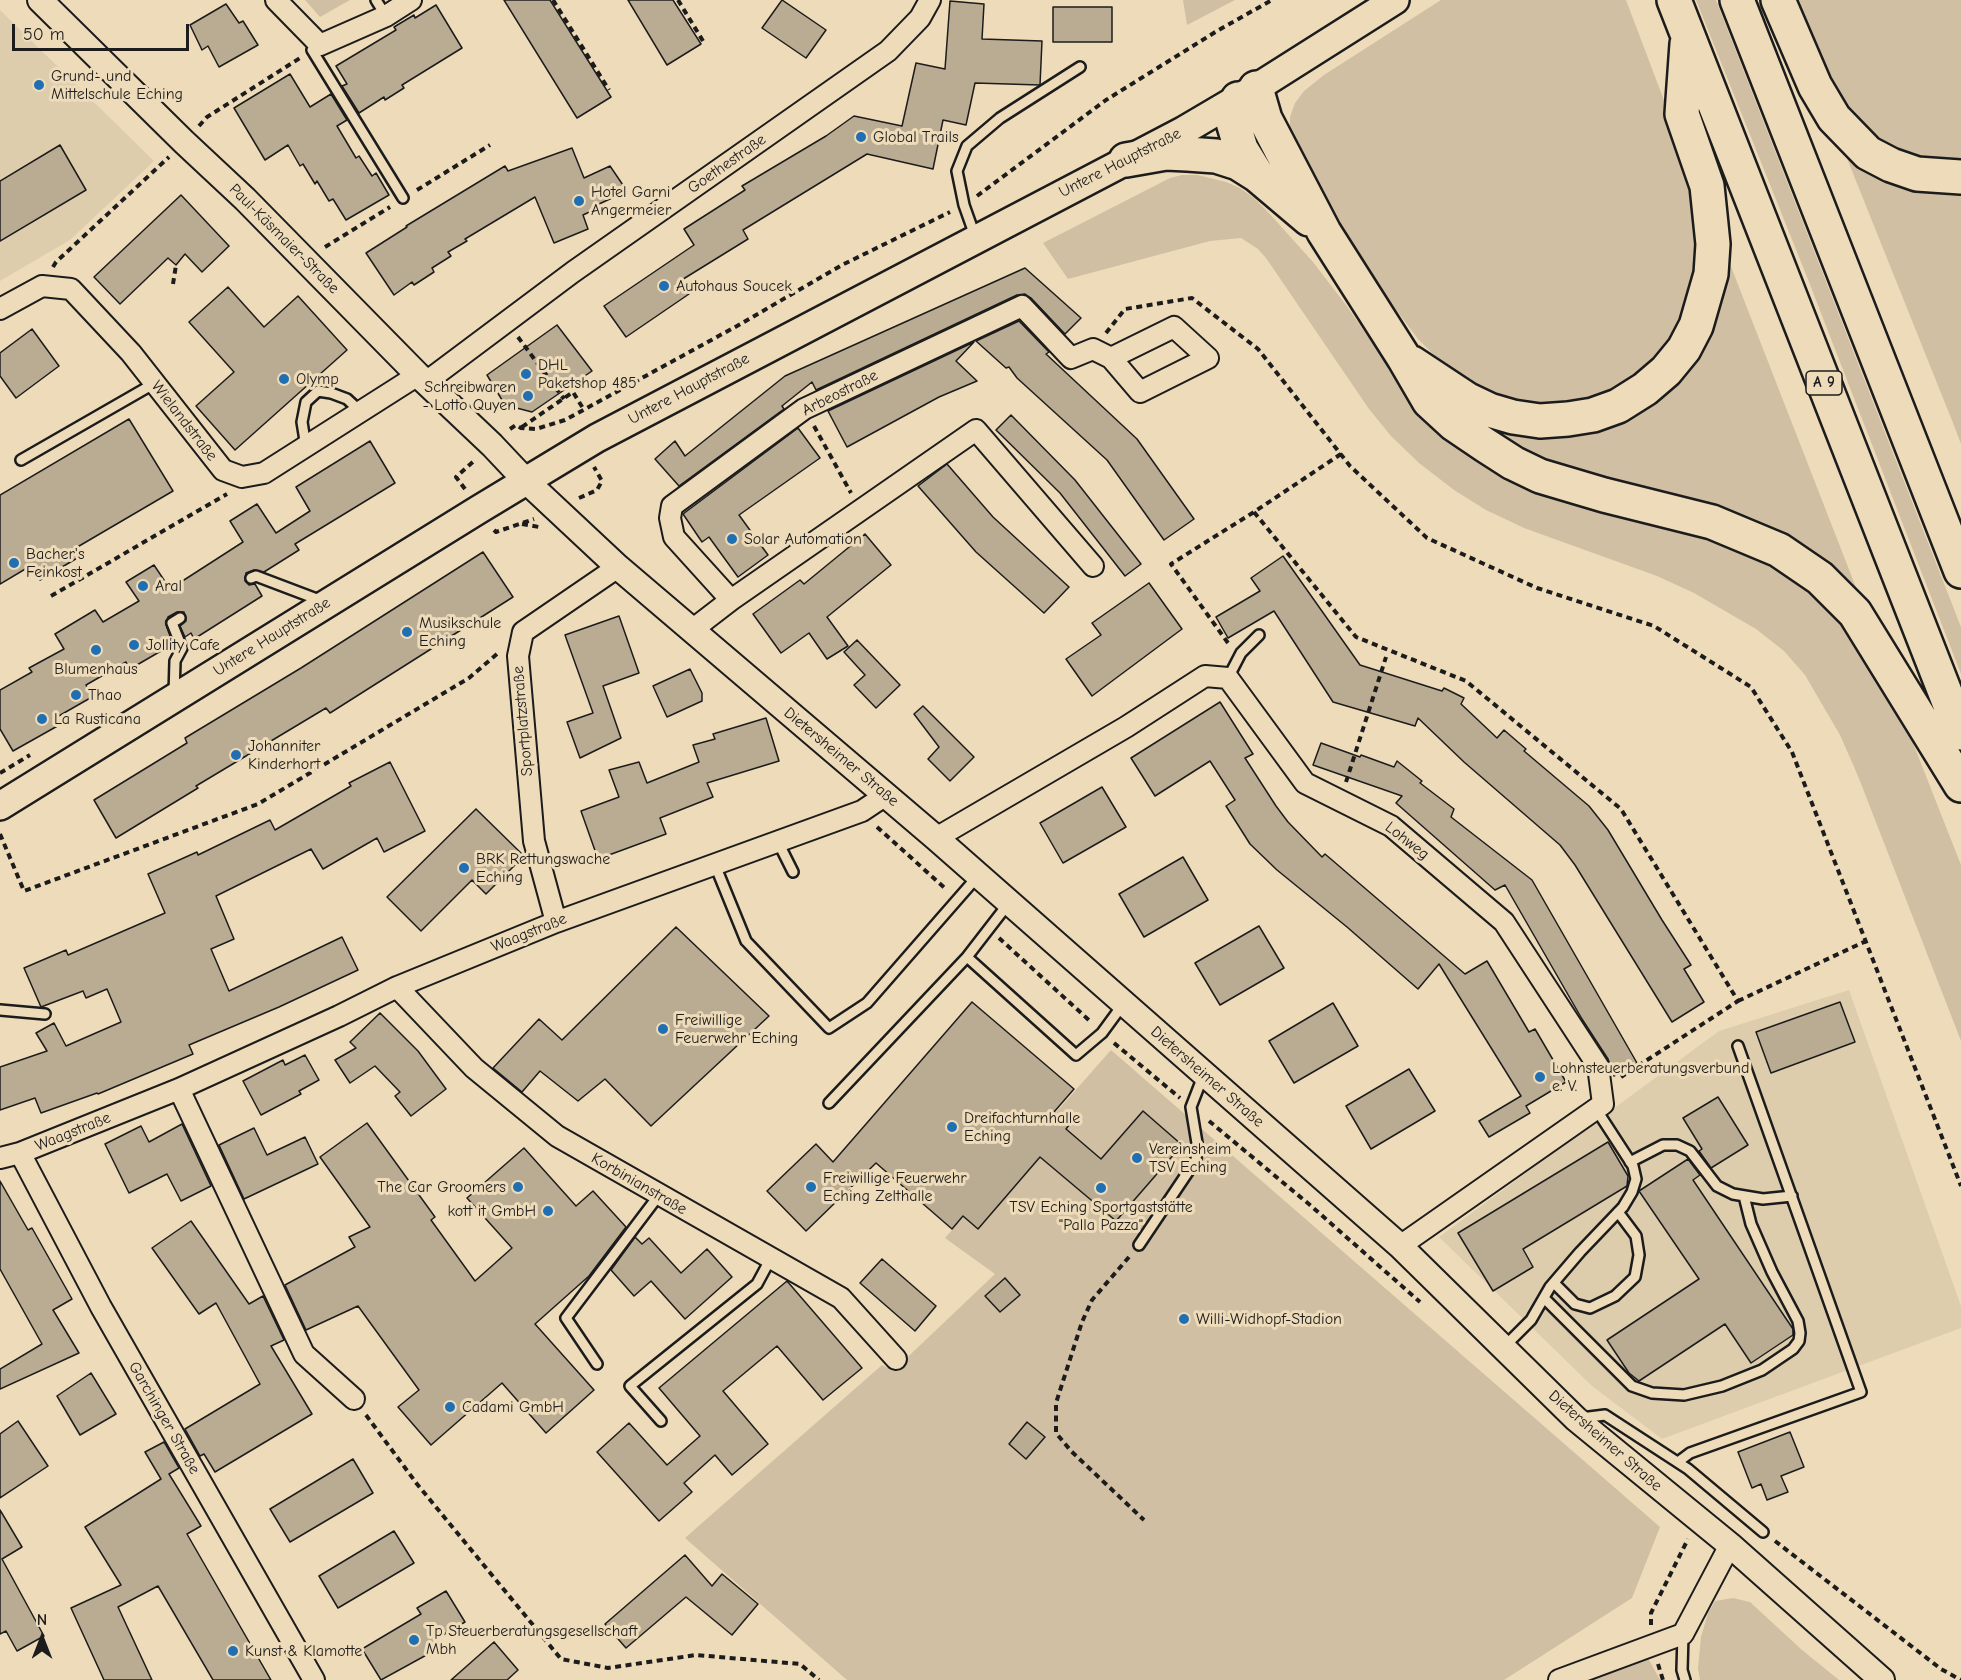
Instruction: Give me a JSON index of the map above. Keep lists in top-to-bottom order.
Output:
{
  "streets": {
    "highway": ["A 9"],
    "main road": ["Untere Hauptstraße"],
    "street": [
      "Goethestraße",
      "Paul-Käsmaier-Straße",
      "Arbeostraße",
      "Wielandstraße",
      "Sportplatzstraße",
      "Dietersheimer Straße",
      "Lohweg",
      "Waagstraße",
      "Korbinianstraße",
      "Garchinger Straße"
    ]
  },
  "crossings": [
    ["Untere Hauptstraße", "Paul-Käsmaier-Straße"],
    ["Untere Hauptstraße", "Dietersheimer Straße"],
    ["Goethestraße", "Paul-Käsmaier-Straße"],
    ["Goethestraße", "Wielandstraße"],
    ["Paul-Käsmaier-Straße", "Wielandstraße"],
    ["Paul-Käsmaier-Straße", "Dietersheimer Straße"],
    ["Sportplatzstraße", "Waagstraße"],
    ["Dietersheimer Straße", "Waagstraße"],
    ["Waagstraße", "Korbinianstraße"],
    ["Waagstraße", "Garchinger Straße"]
  ],
  "places": [
    "Grund- und Mittelschule Eching",
    "Global Trails",
    "Hotel Garni Angermeier",
    "Autohaus Soucek",
    "DHL Paketshop 485",
    "Olymp",
    "Schreibwaren - Lotto Quyen",
    "Solar Automation",
    "Bacher's Feinkost",
    "Aral",
    "Musikschule Eching",
    "Jollity Cafe",
    "Blumenhaus",
    "Thao",
    "La Rusticana",
    "Johanniter Kinderhort",
    "BRK Rettungswache Eching",
    "Freiwillige Feuerwehr Eching",
    "Lohnsteuerberatungsverbund e. V.",
    "Dreifachturnhalle Eching",
    "Vereinsheim TSV Eching",
    "The Car Groomers",
    "Freiwillige Feuerwehr Eching Zelthalle",
    "TSV Eching Sportgaststätte \"Palla Pazza\"",
    "kott it GmbH",
    "Willi-Widhopf-Stadion",
    "Cadami GmbH",
    "Tp Steuerberatungsgesellschaft Mbh",
    "Kunst & Klamotte"
  ],
  "scale_bar": "50 m",
  "north": "top"
}
